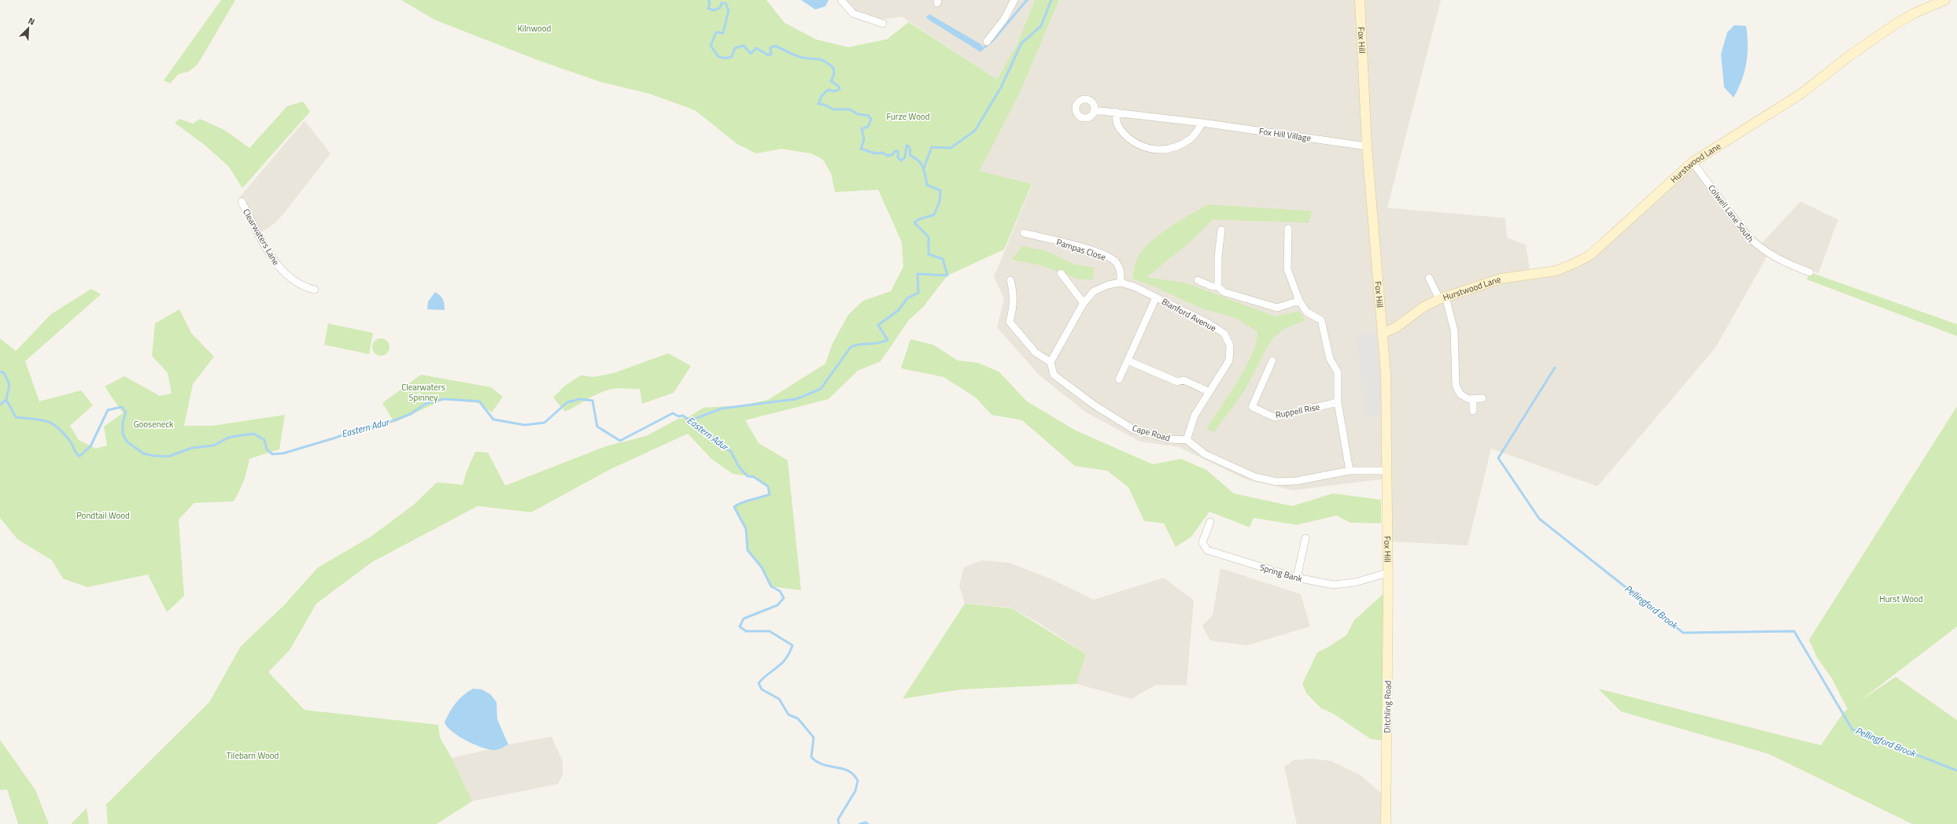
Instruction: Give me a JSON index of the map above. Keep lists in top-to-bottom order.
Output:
{
  "streets": {
    "main road": ["Fox Hill", "Hurstwood Lane", "Ditchling Road"],
    "street": [
      "Fox Hill Village",
      "Colwell Lane South",
      "Clearwaters Lane",
      "Pampas Close",
      "Blanford Avenue",
      "Ruppell Rise",
      "Cape Road",
      "Spring Bank"
    ]
  },
  "crossings": [
    ["Fox Hill", "Fox Hill Village"],
    ["Fox Hill", "Hurstwood Lane"],
    ["Fox Hill", "Spring Bank"],
    ["Fox Hill", "Ditchling Road"],
    ["Hurstwood Lane", "Colwell Lane South"],
    ["Pampas Close", "Blanford Avenue"],
    ["Blanford Avenue", "Cape Road"]
  ],
  "water": ["Eastern Adur", "Pellingford Brook"],
  "parks": [
    "Kilnwood",
    "Furze Wood",
    "Clearwaters Spinney",
    "Gooseneck",
    "Pondtail Wood",
    "Hurst Wood",
    "Tilebarn Wood"
  ],
  "north": "top right"
}
